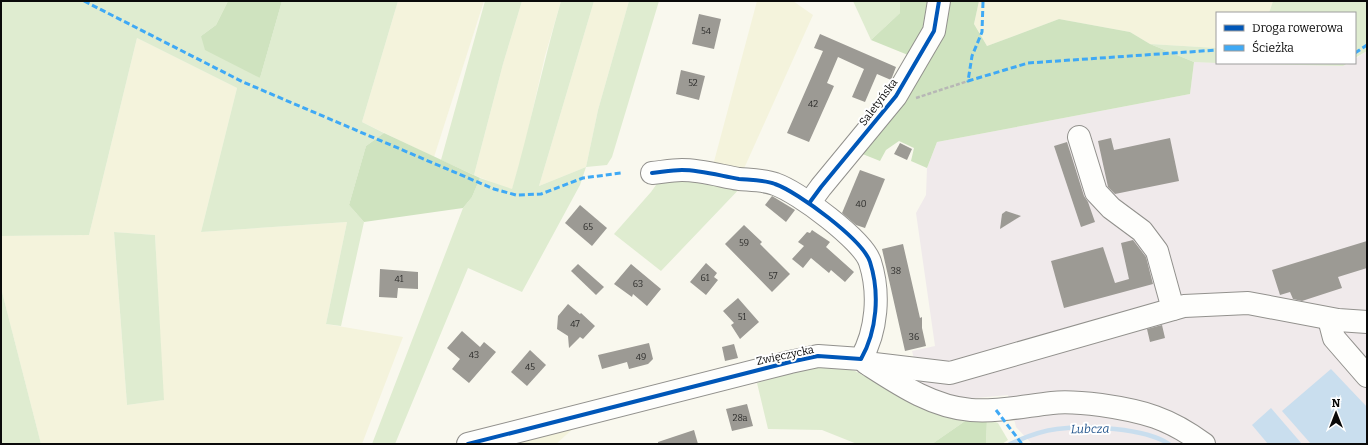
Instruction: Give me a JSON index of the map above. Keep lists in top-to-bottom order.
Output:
{
  "streets": {
    "street": ["Saletyńska", "Zwięczycka"]
  },
  "water": ["Lubcza"],
  "house_numbers": [
    "54",
    "52",
    "42",
    "40",
    "65",
    "59",
    "38",
    "57",
    "61",
    "41",
    "63",
    "51",
    "47",
    "36",
    "43",
    "49",
    "45",
    "28a"
  ],
  "legend": ["Droga rowerowa", "Ścieżka"],
  "north": "top"
}
